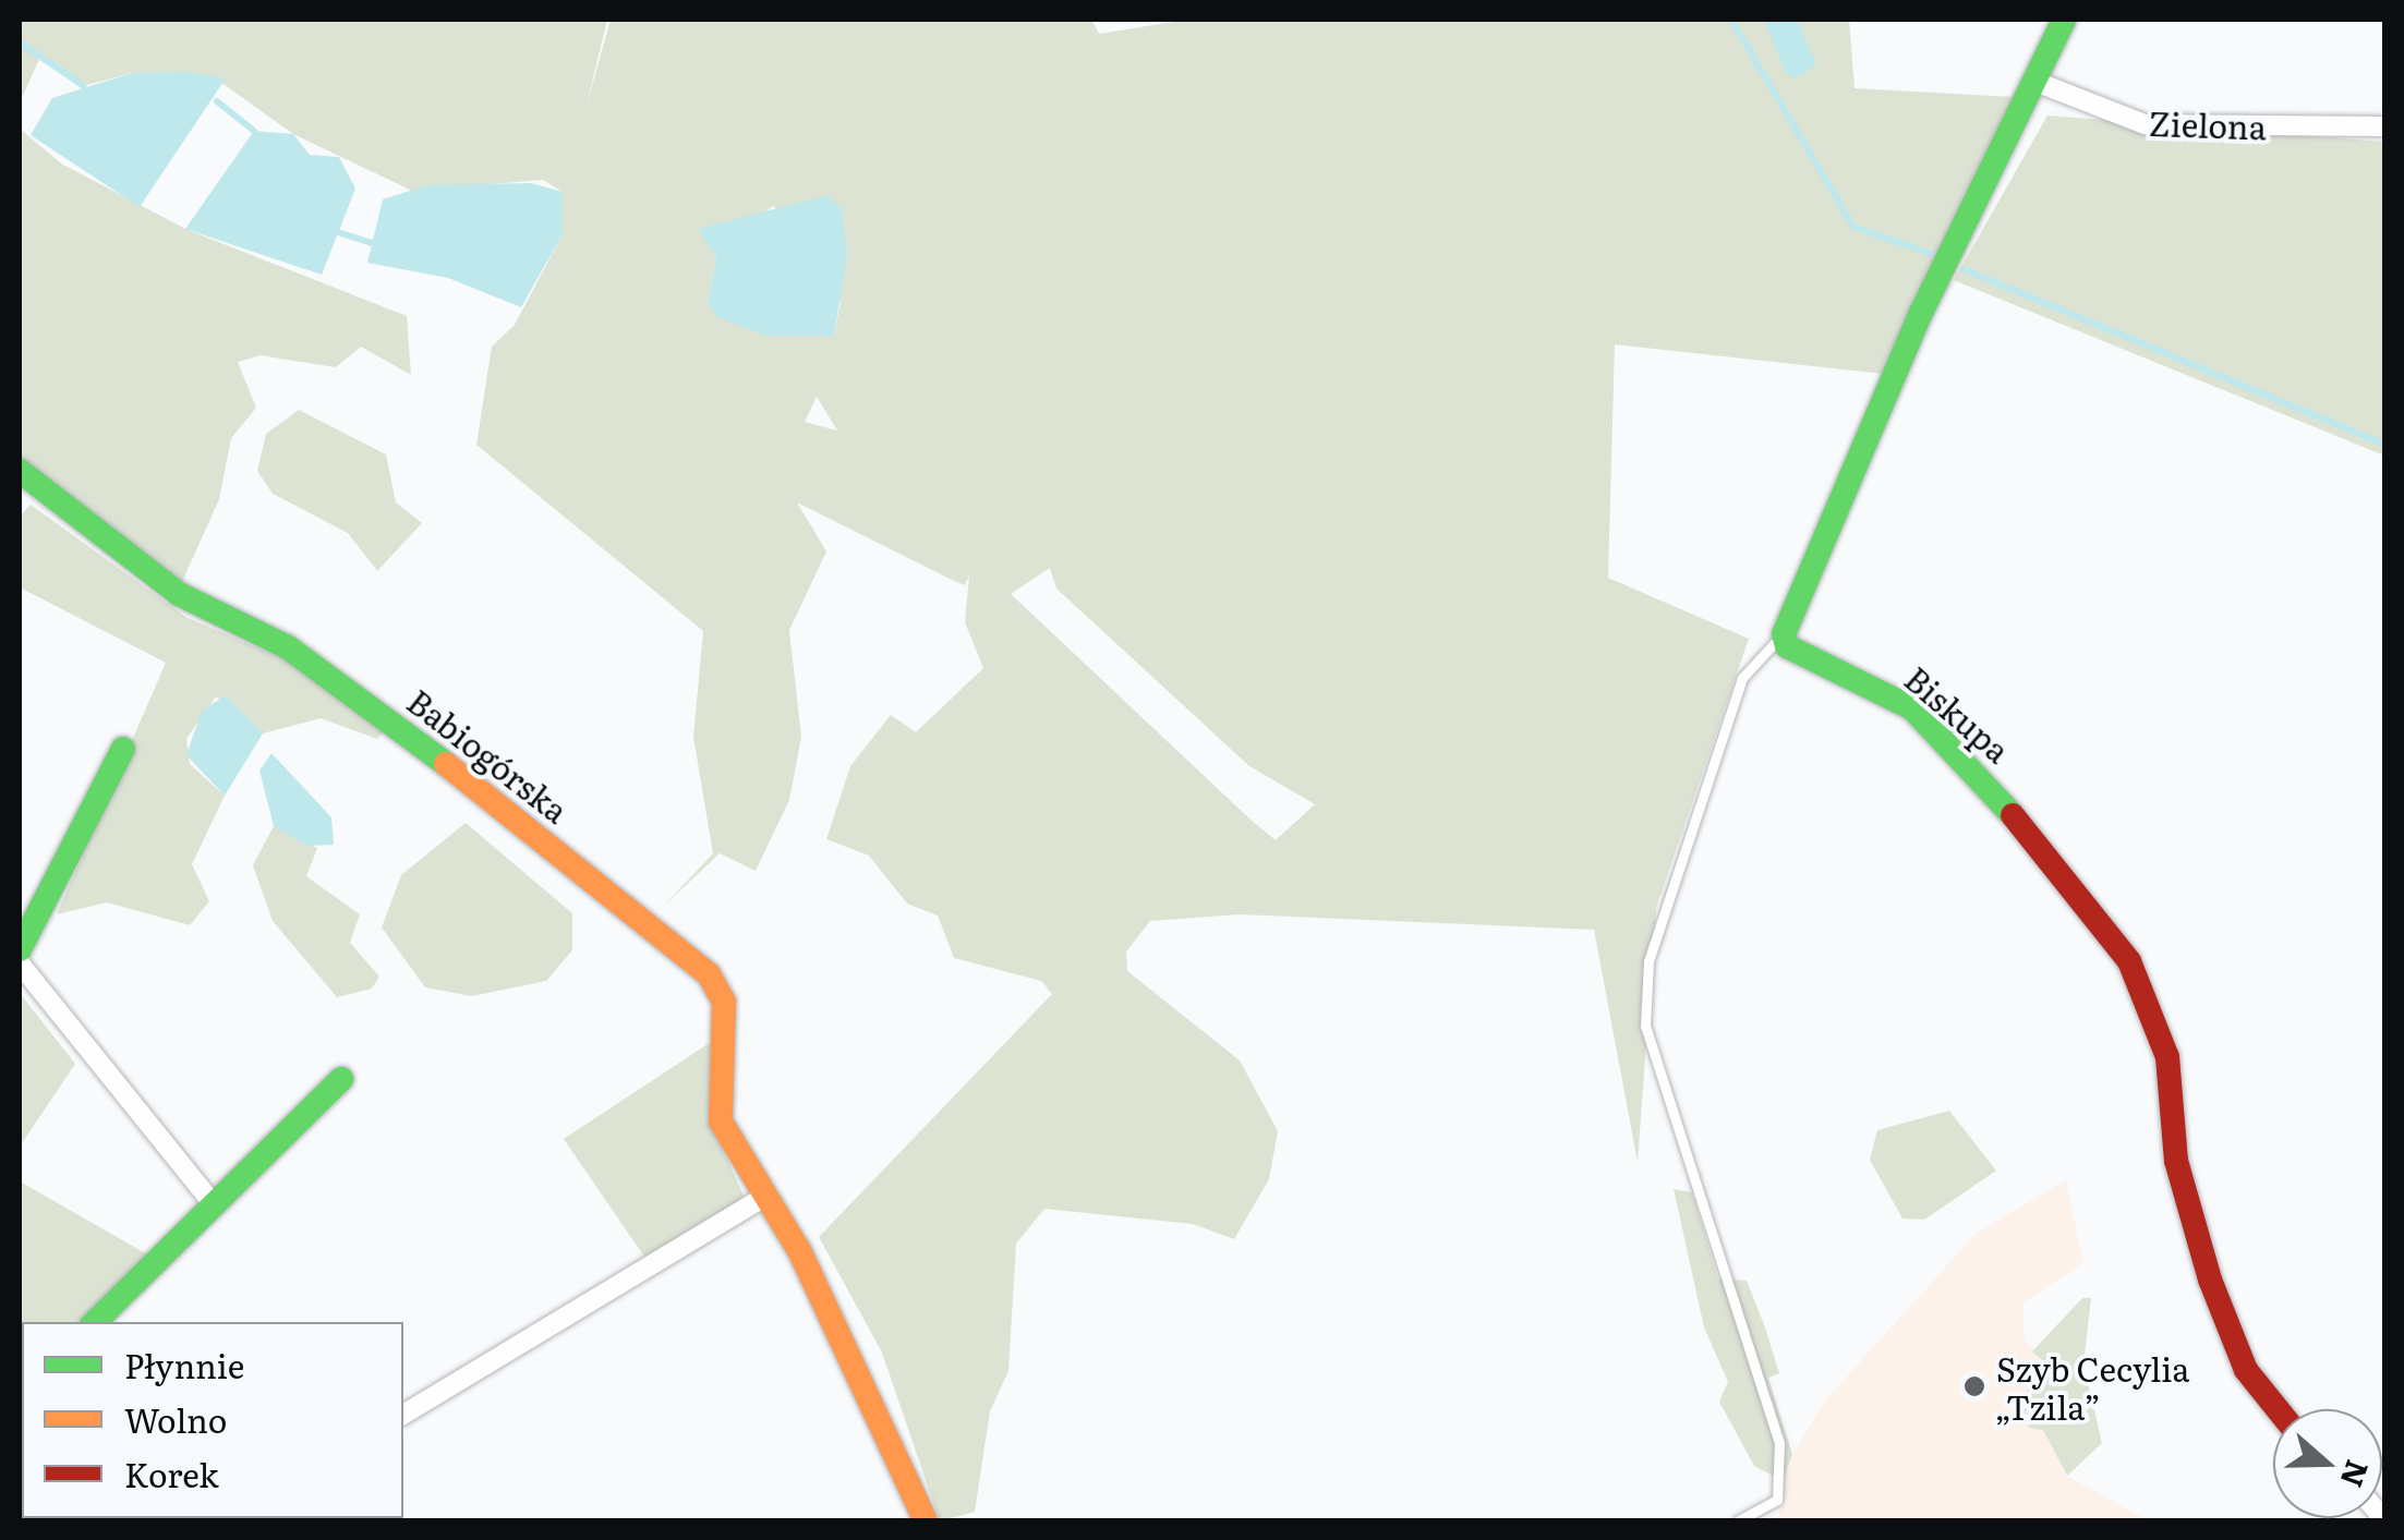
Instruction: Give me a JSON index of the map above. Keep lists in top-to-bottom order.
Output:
{
  "streets": {
    "street": ["Zielona", "Biskupa", "Babiogórska"]
  },
  "places": ["Szyb Cecylia „Tzila”"],
  "legend": ["Płynnie", "Wolno", "Korek"],
  "north": "right"
}
